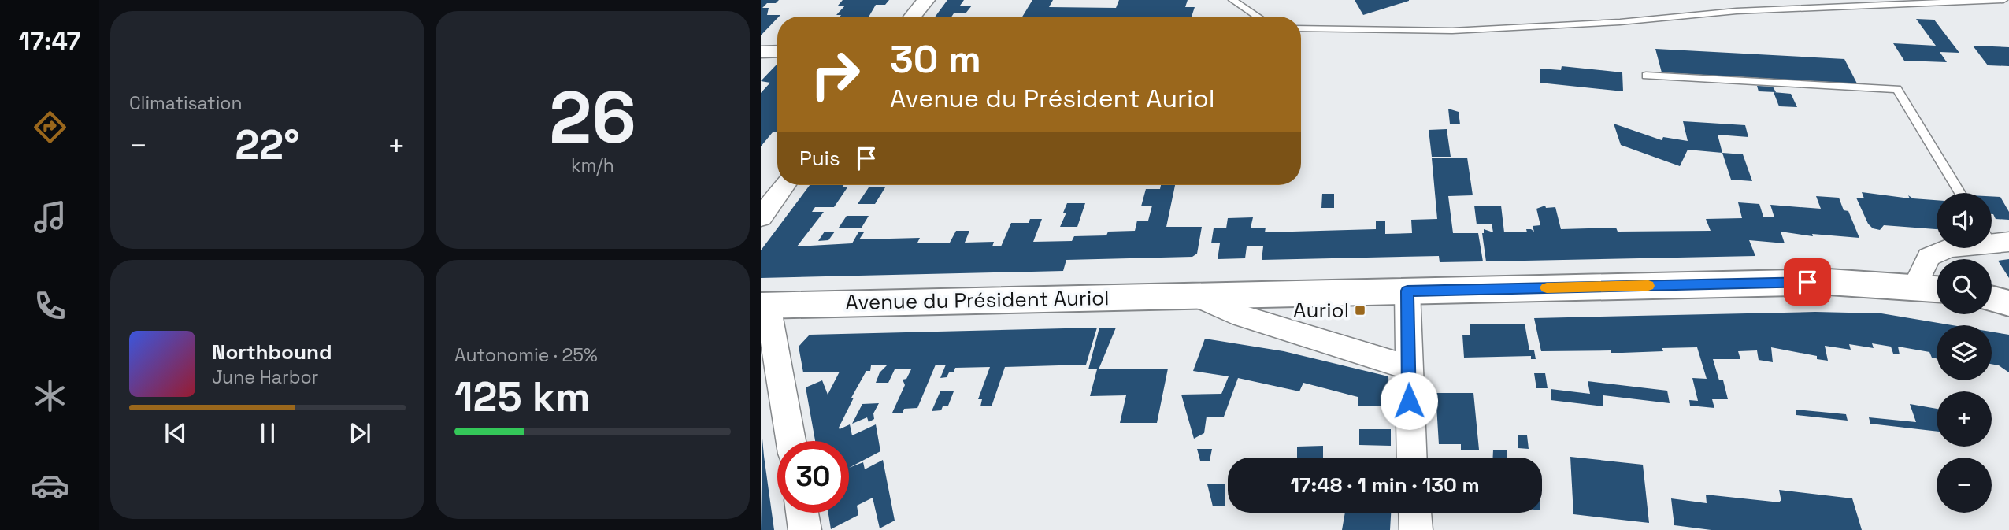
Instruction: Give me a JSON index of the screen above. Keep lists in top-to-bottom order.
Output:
{
  "streets": {
    "main road": ["Avenue du Président Auriol"]
  },
  "places": {
    "transit": ["Auriol"]
  },
  "page": {
    "tabs": "17:47",
    "tile": [
      "Climatisation",
      ["26", "km/h"],
      ["Autonomie · 25%", "125 km"]
    ],
    "turn": ["30 m", "Avenue du Président Auriol"],
    "heat": ["−", "22°", "+"],
    "then": "Puis",
    "map_buttons": ["+", "−"],
    "song": ["Northbound", "June Harbor"],
    "limit": "30",
    "trip": "17:48 · 1 min · 130 m"
  }
}
